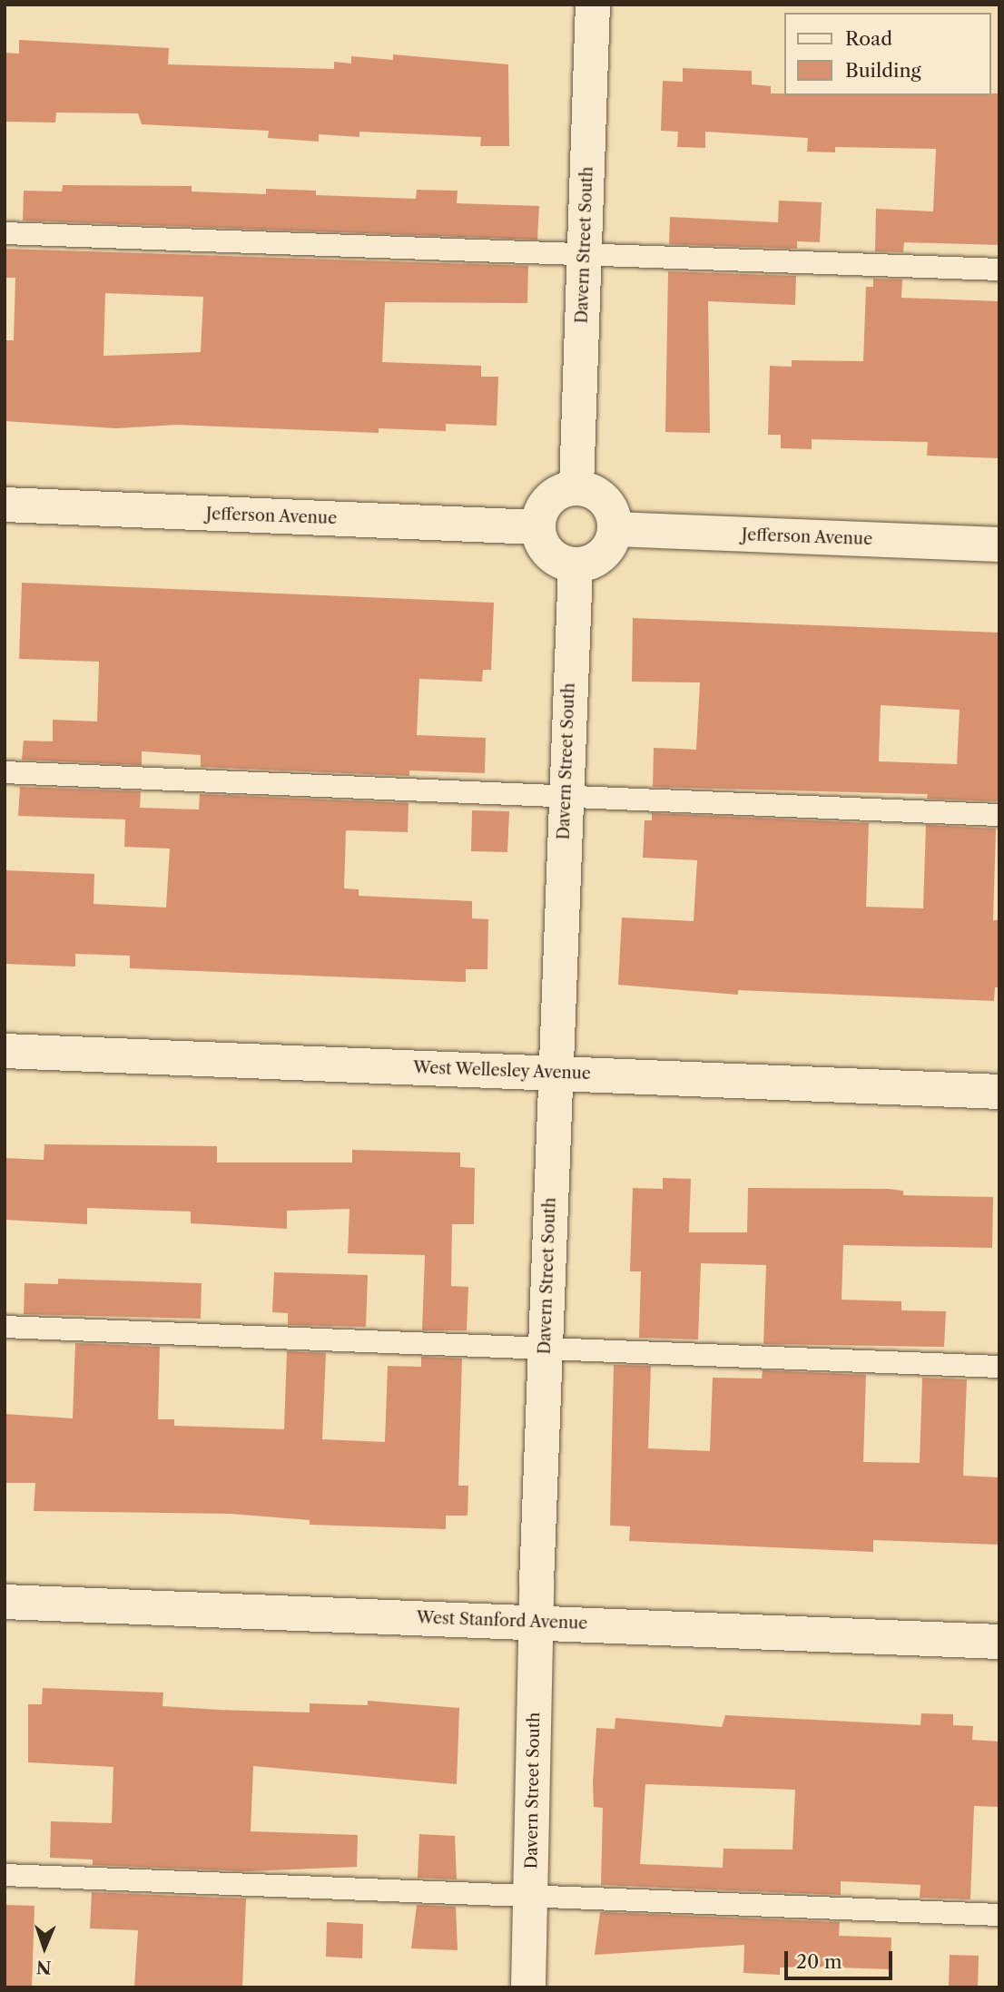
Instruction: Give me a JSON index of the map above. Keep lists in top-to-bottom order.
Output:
{
  "streets": {
    "street": [
      "Davern Street South",
      "Jefferson Avenue",
      "West Wellesley Avenue",
      "West Stanford Avenue"
    ]
  },
  "crossings": [
    ["Davern Street South", "Jefferson Avenue"],
    ["Davern Street South", "West Wellesley Avenue"],
    ["Davern Street South", "West Stanford Avenue"]
  ],
  "legend": ["Road", "Building"],
  "scale_bar": "20 m",
  "north": "bottom"
}
